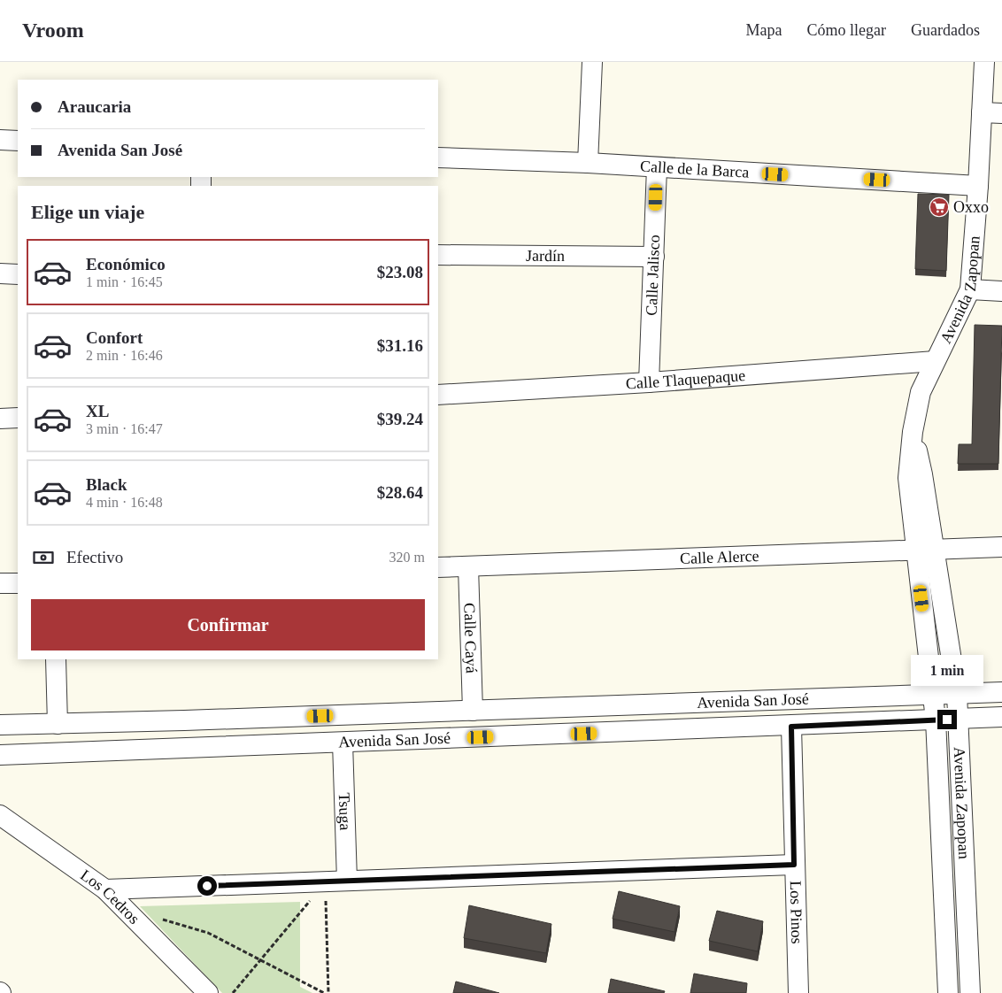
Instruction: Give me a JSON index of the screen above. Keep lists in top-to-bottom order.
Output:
{
  "streets": {
    "street": [
      "Calle de la Barca",
      "Jardín",
      "Calle Jalisco",
      "Avenida Zapopan",
      "Calle Tlaquepaque",
      "Calle Alerce",
      "Calle Cayá",
      "Avenida San José",
      "Tsuga",
      "Los Cedros",
      "Los Pinos"
    ]
  },
  "crossings": [
    ["Calle de la Barca", "Calle Jalisco"],
    ["Calle de la Barca", "Avenida Zapopan"],
    ["Jardín", "Calle Jalisco"],
    ["Calle Jalisco", "Calle Tlaquepaque"],
    ["Avenida Zapopan", "Calle Tlaquepaque"],
    ["Avenida Zapopan", "Calle Alerce"],
    ["Avenida Zapopan", "Avenida San José"],
    ["Calle Alerce", "Calle Cayá"],
    ["Calle Cayá", "Avenida San José"],
    ["Avenida San José", "Tsuga"],
    ["Avenida San José", "Los Pinos"]
  ],
  "places": {
    "supermarket": ["Oxxo"]
  },
  "page": {
    "header": "Vroom",
    "nav": ["Mapa", "Cómo llegar", "Guardados"],
    "banner": ["Araucaria", "Avenida San José"],
    "heading": "Elige un viaje",
    "list": [
      {
        "name": "Económico",
        "note": "1 min · 16:45",
        "value": "$23.08"
      },
      {
        "name": "Confort",
        "note": "2 min · 16:46",
        "value": "$31.16"
      },
      {
        "name": "XL",
        "note": "3 min · 16:47",
        "value": "$39.24"
      },
      {
        "name": "Black",
        "note": "4 min · 16:48",
        "value": "$28.64"
      }
    ],
    "pay": ["Efectivo", "320 m"],
    "buttons": "Confirmar",
    "bubble": "1 min"
  }
}
